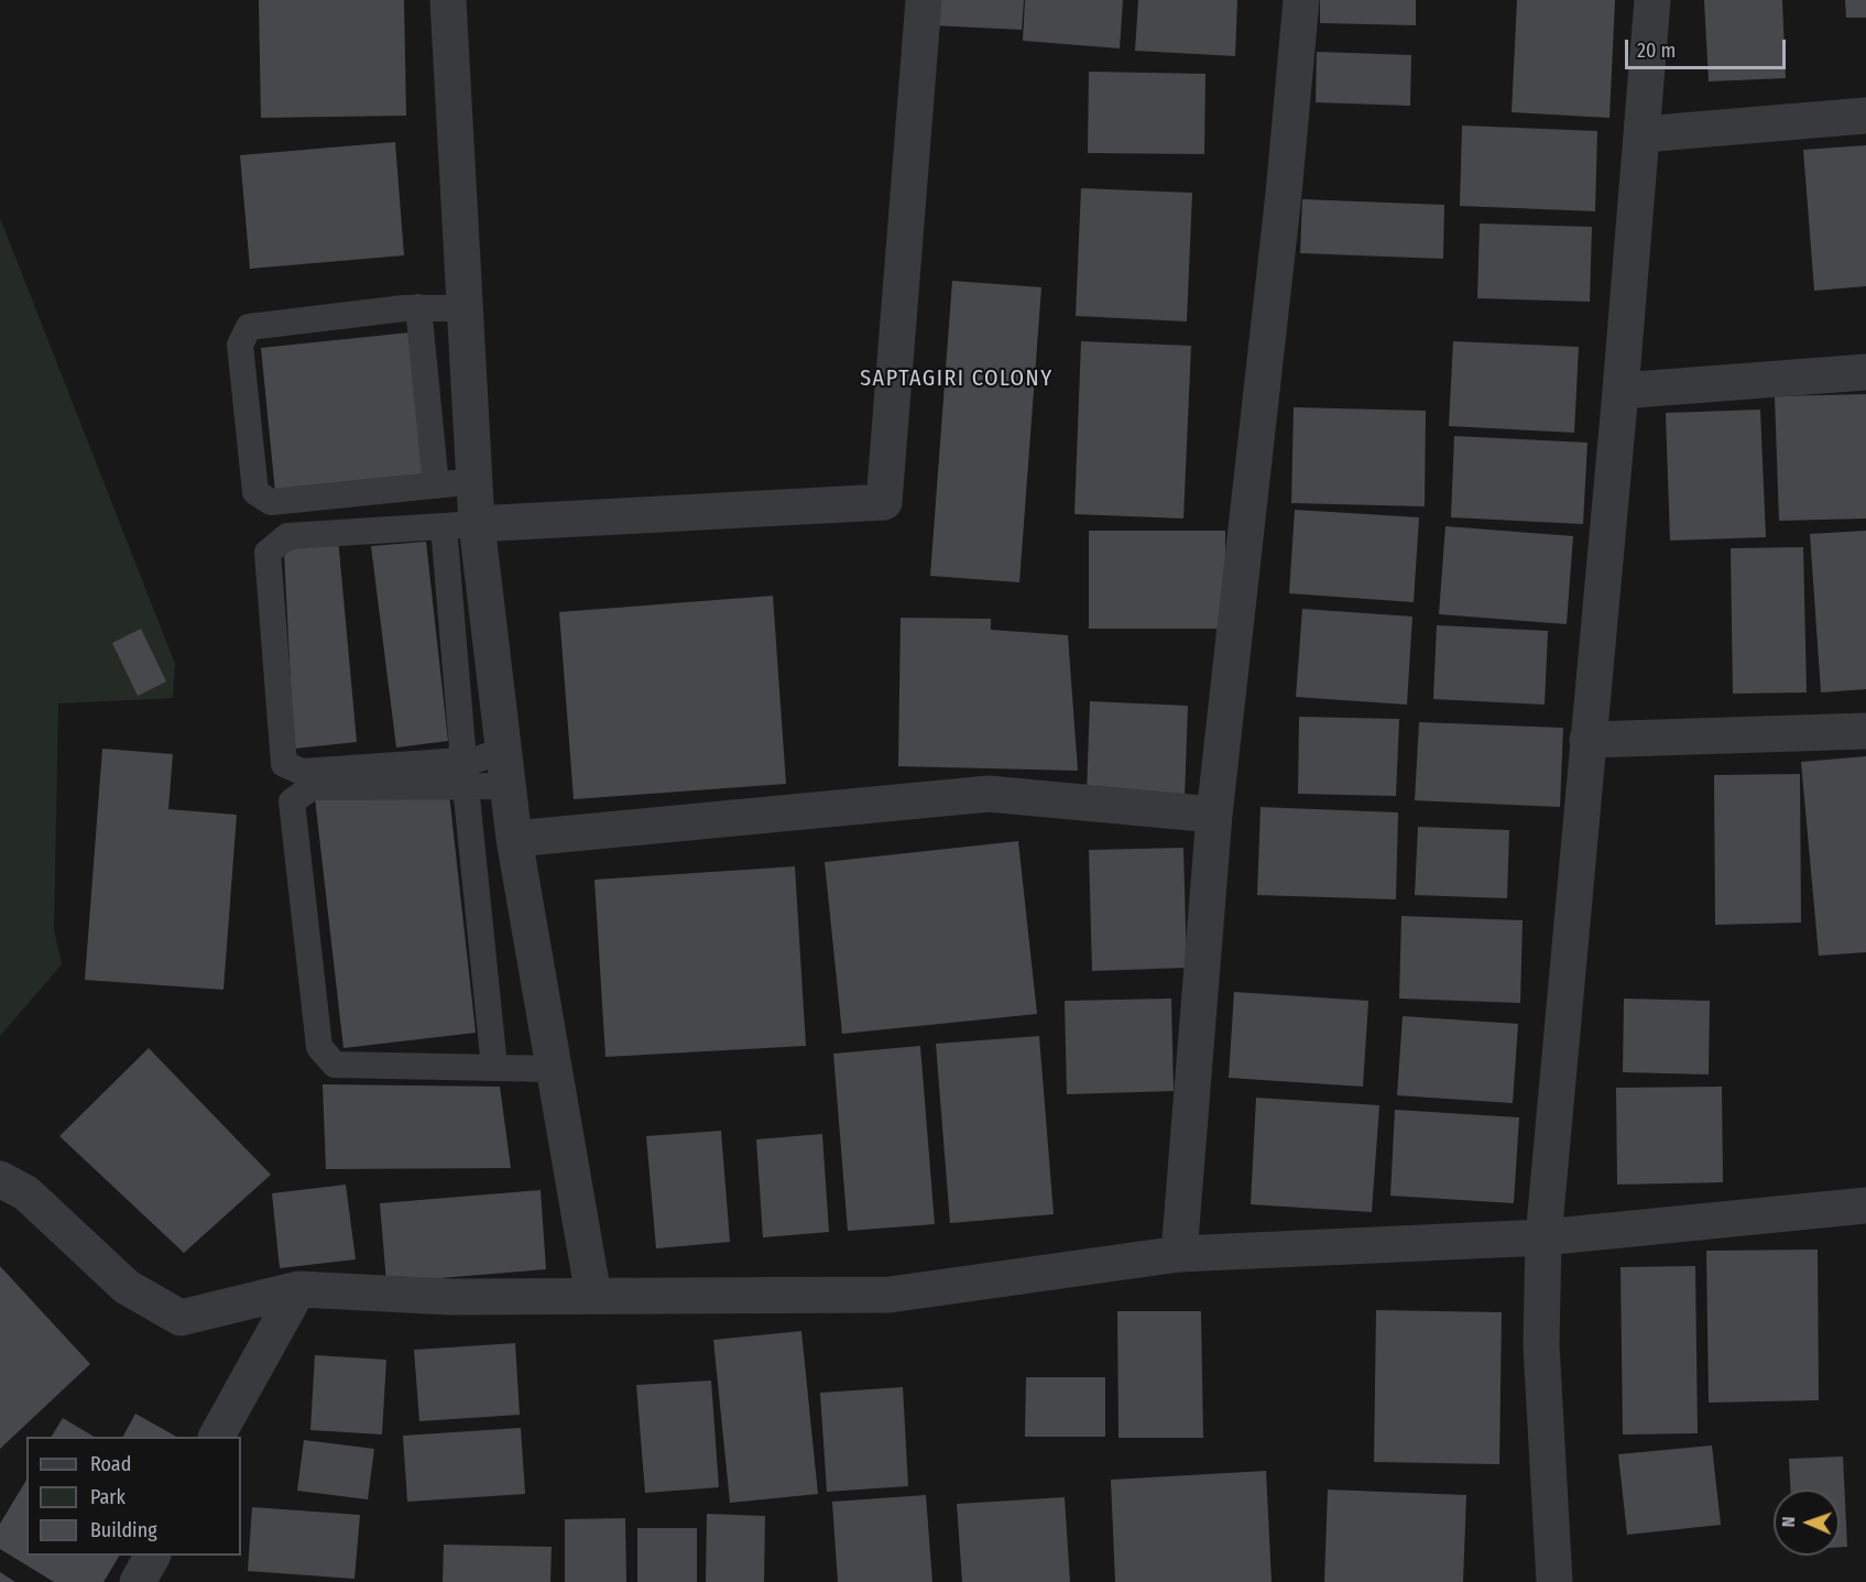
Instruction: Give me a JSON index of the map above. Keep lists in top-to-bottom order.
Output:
{
  "districts": ["SAPTAGIRI COLONY"],
  "legend": ["Road", "Park", "Building"],
  "scale_bar": "20 m",
  "north": "left"
}
